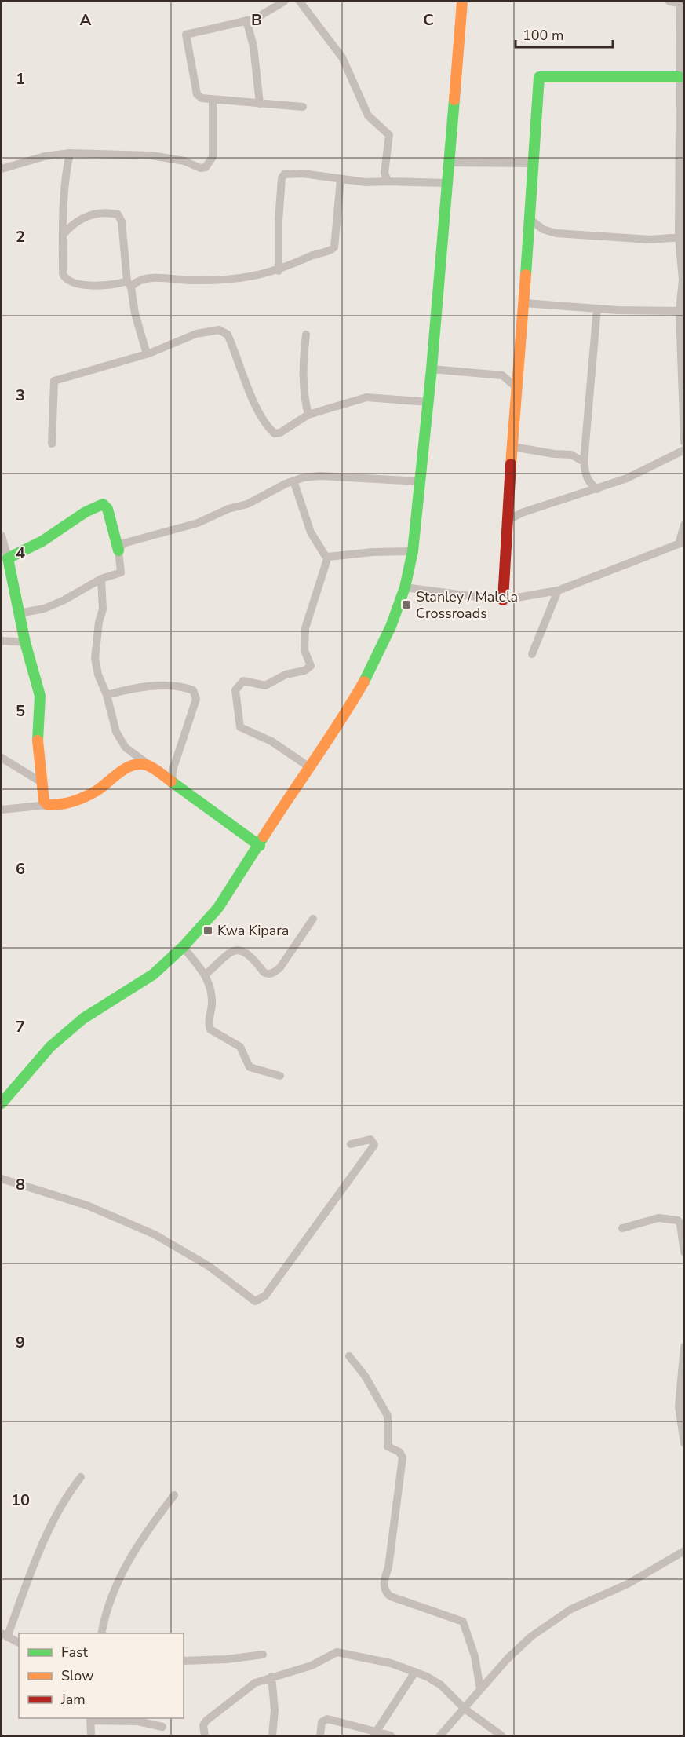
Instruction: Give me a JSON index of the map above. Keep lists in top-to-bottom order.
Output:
{
  "places": {
    "transit": ["Stanley / Malela Crossroads", "Kwa Kipara"]
  },
  "legend": ["Fast", "Slow", "Jam"],
  "scale_bar": "100 m",
  "grid": {
    "columns": ["A", "B", "C"],
    "rows": [
      "1",
      "2",
      "3",
      "4",
      "5",
      "6",
      "7",
      "8",
      "9",
      "10"
    ]
  }
}
